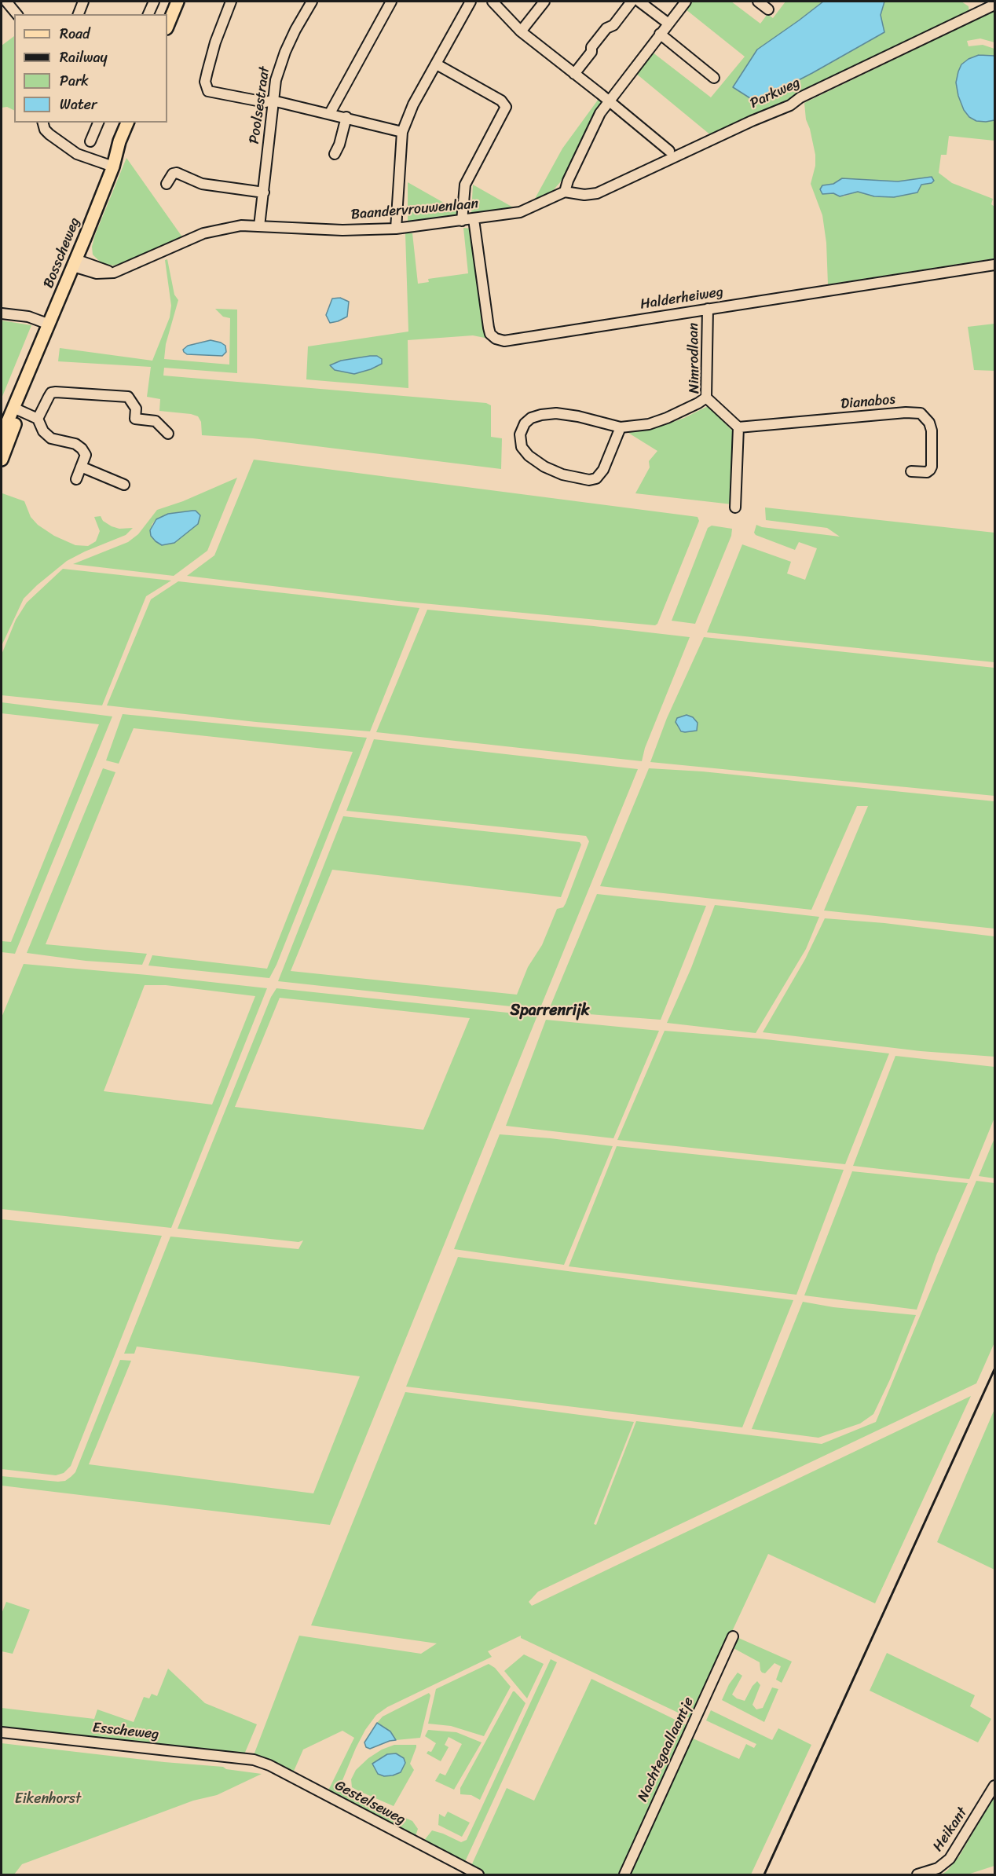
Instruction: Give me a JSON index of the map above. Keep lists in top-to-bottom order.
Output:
{
  "streets": {
    "main road": ["Bosscheweg"],
    "street": [
      "Parkweg",
      "Poolsestraat",
      "Baandervrouwenlaan",
      "Halderheiweg",
      "Nimrodlaan",
      "Dianabos",
      "Esscheweg",
      "Nachtegaallaantje",
      "Gestelseweg",
      "Heikant"
    ]
  },
  "crossings": [
    ["Parkweg", "Baandervrouwenlaan"],
    ["Poolsestraat", "Baandervrouwenlaan"],
    ["Baandervrouwenlaan", "Bosscheweg"],
    ["Baandervrouwenlaan", "Halderheiweg"],
    ["Halderheiweg", "Nimrodlaan"],
    ["Nimrodlaan", "Dianabos"],
    ["Esscheweg", "Gestelseweg"]
  ],
  "districts": ["Sparrenrijk"],
  "parks": ["Eikenhorst"],
  "legend": [
    "Road",
    "Railway",
    "Park",
    "Water"
  ]
}
